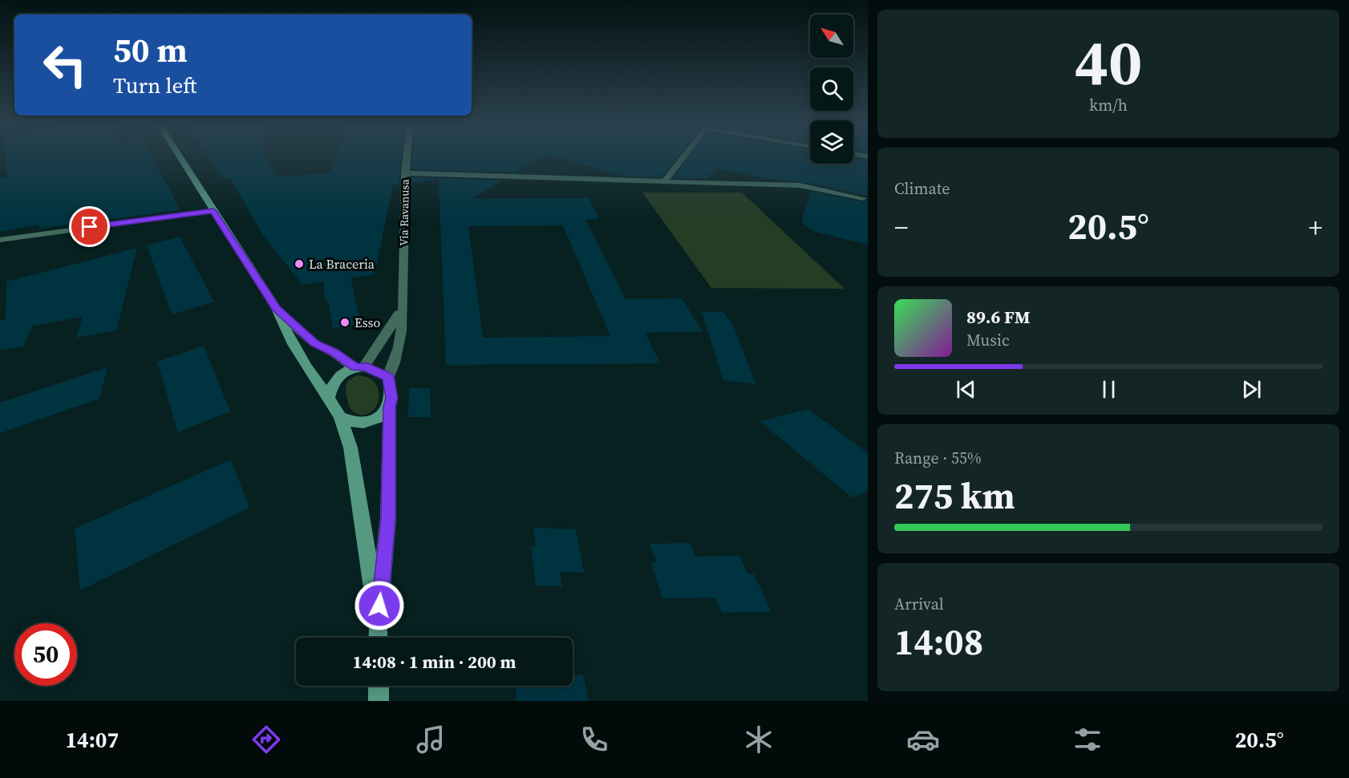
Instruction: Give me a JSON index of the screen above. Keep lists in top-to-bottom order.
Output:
{
  "streets": {
    "street": ["Via Ravanusa"]
  },
  "places": ["La Braceria", "Esso"],
  "north": "top left",
  "page": {
    "tile": [
      ["40", "km/h"],
      "Climate",
      ["Range · 55%", "275 km"],
      ["Arrival", "14:08"]
    ],
    "turn": ["50 m", "Turn left"],
    "heat": ["−", "20.5°", "+"],
    "song": ["89.6 FM", "Music"],
    "limit": "50",
    "trip": "14:08 · 1 min · 200 m",
    "tabs": ["14:07", "20.5°"]
  }
}
